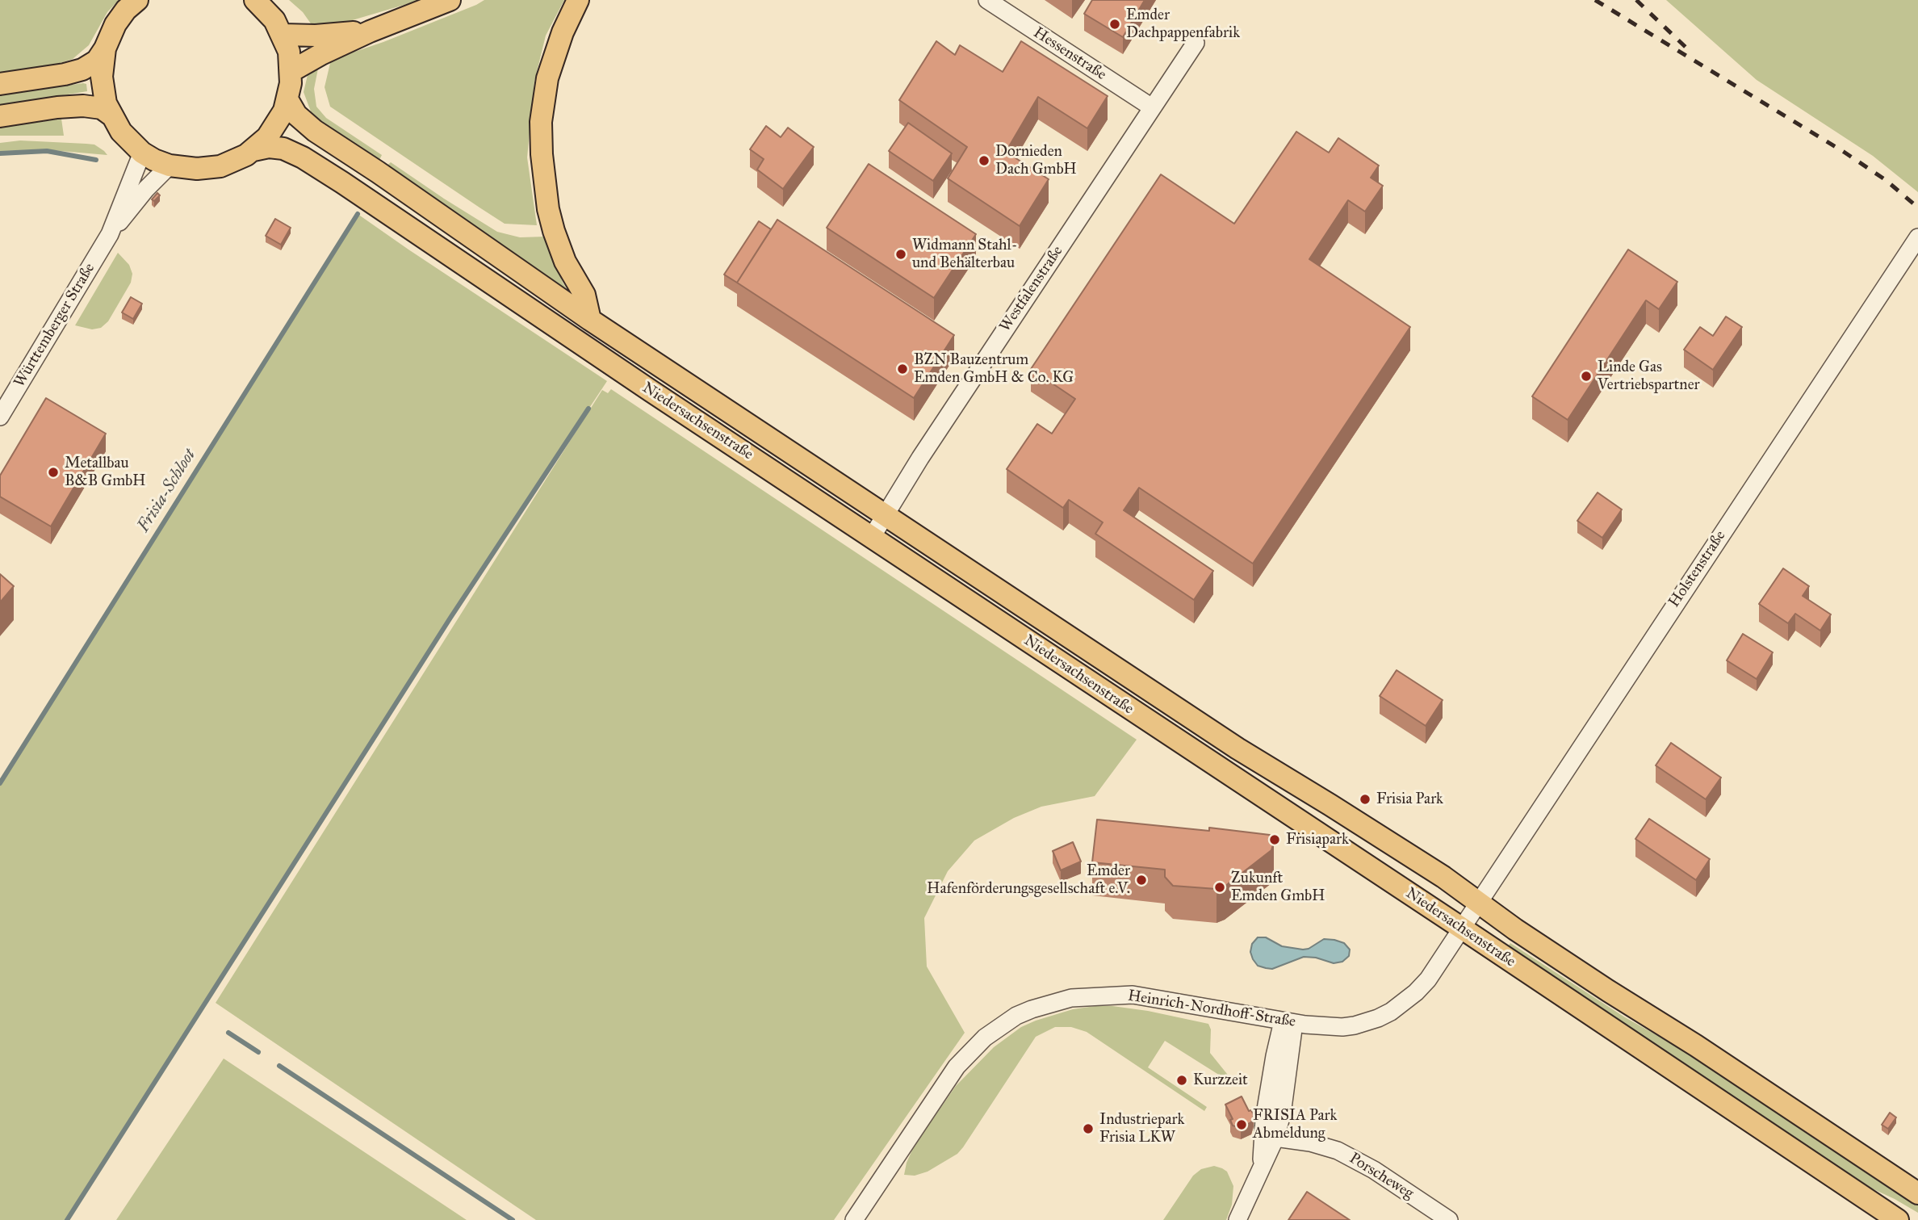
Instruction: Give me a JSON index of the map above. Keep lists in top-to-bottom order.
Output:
{
  "streets": {
    "main road": ["Niedersachsenstraße"],
    "street": [
      "Hessenstraße",
      "Westfalenstraße",
      "Württemberger Straße",
      "Holstenstraße",
      "Heinrich-Nordhoff-Straße",
      "Porscheweg"
    ]
  },
  "crossings": [
    ["Hessenstraße", "Westfalenstraße"],
    ["Westfalenstraße", "Niedersachsenstraße"],
    ["Württemberger Straße", "Niedersachsenstraße"],
    ["Niedersachsenstraße", "Holstenstraße"],
    ["Niedersachsenstraße", "Heinrich-Nordhoff-Straße"],
    ["Holstenstraße", "Heinrich-Nordhoff-Straße"]
  ],
  "water": ["Frisia-Schloot"],
  "places": [
    "Emder Dachpappenfabrik",
    "Dornieden Dach GmbH",
    "Widmann Stahl- und Behälterbau",
    "BZN Bauzentrum Emden GmbH & Co. KG",
    "Linde Gas Vertriebspartner",
    "Metallbau B&B GmbH",
    "Frisia Park",
    "Frisiapark",
    "Emder Hafenförderungsgesellschaft e.V.",
    "Zukunft Emden GmbH",
    "Kurzzeit",
    "FRISIA Park Abmeldung",
    "Industriepark Frisia LKW"
  ]
}
